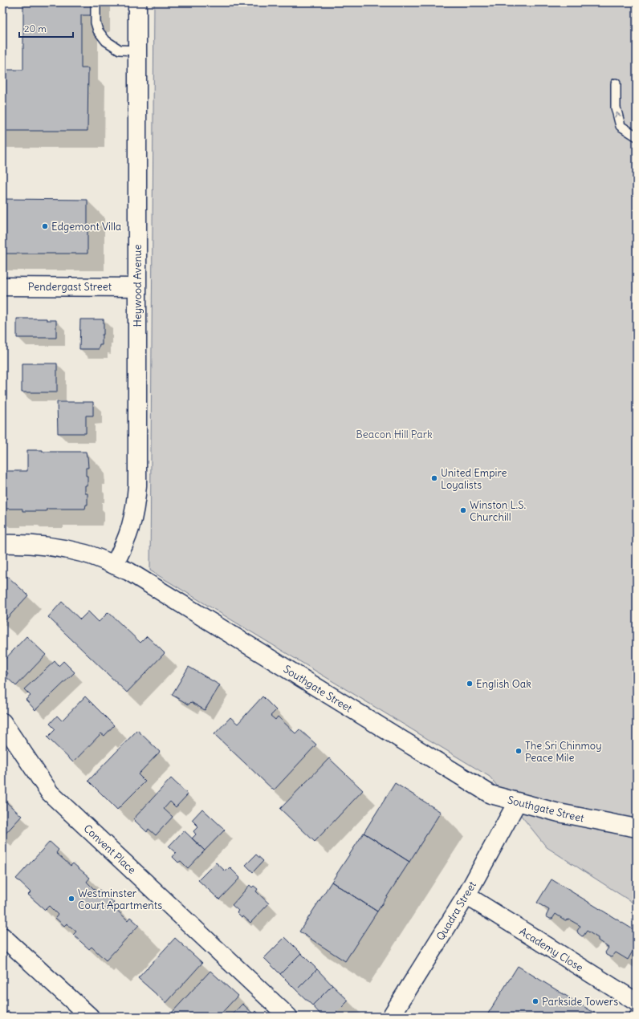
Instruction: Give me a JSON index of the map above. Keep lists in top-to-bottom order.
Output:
{
  "streets": {
    "street": [
      "Heywood Avenue",
      "Pendergast Street",
      "Southgate Street",
      "Convent Place",
      "Quadra Street",
      "Academy Close"
    ]
  },
  "crossings": [
    ["Heywood Avenue", "Pendergast Street"],
    ["Heywood Avenue", "Southgate Street"],
    ["Southgate Street", "Quadra Street"],
    ["Quadra Street", "Academy Close"]
  ],
  "parks": ["Beacon Hill Park"],
  "places": [
    "Edgemont Villa",
    "United Empire Loyalists",
    "Winston L.S. Churchill",
    "English Oak",
    "The Sri Chinmoy Peace Mile",
    "Westminster Court Apartments",
    "Parkside Towers"
  ],
  "scale_bar": "20 m"
}
